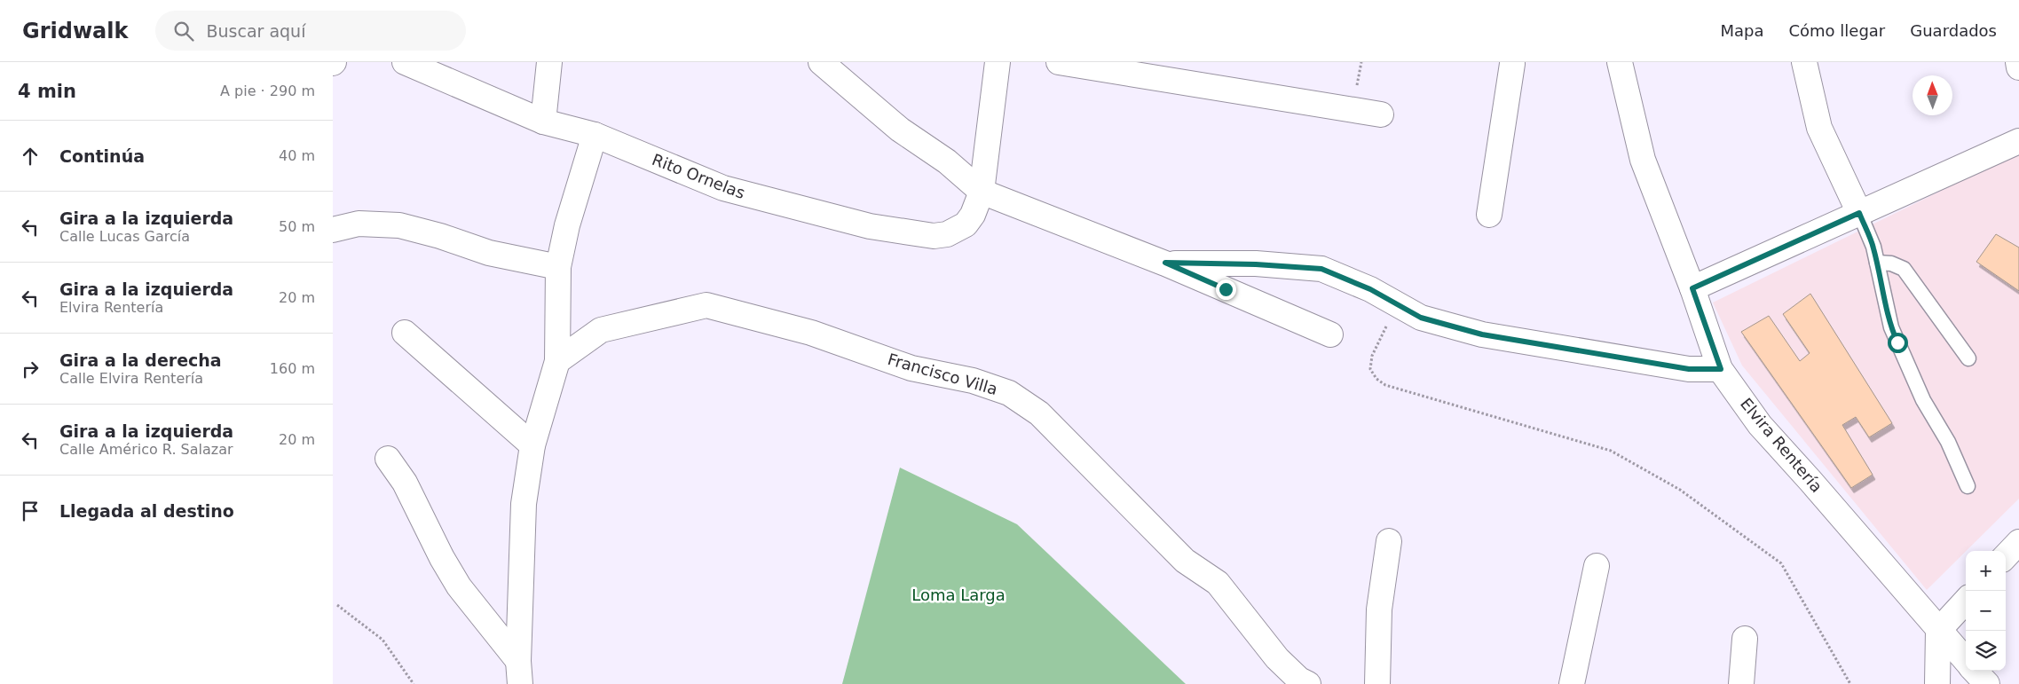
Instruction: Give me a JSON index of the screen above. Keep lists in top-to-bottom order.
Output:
{
  "streets": {
    "street": ["Rito Ornelas", "Francisco Villa", "Elvira Rentería"]
  },
  "parks": ["Loma Larga"],
  "north": "top",
  "page": {
    "header": "Gridwalk",
    "search": "Buscar aquí",
    "nav": ["Mapa", "Cómo llegar", "Guardados"],
    "heading": ["4 min", "A pie · 290 m"],
    "list": [
      ["Continúa", "40 m"],
      ["Gira a la izquierda", "Calle Lucas García", "50 m"],
      ["Gira a la izquierda", "Elvira Rentería", "20 m"],
      ["Gira a la derecha", "Calle Elvira Rentería", "160 m"],
      ["Gira a la izquierda", "Calle Américo R. Salazar", "20 m"],
      "Llegada al destino"
    ],
    "map_buttons": ["+", "−"]
  }
}
